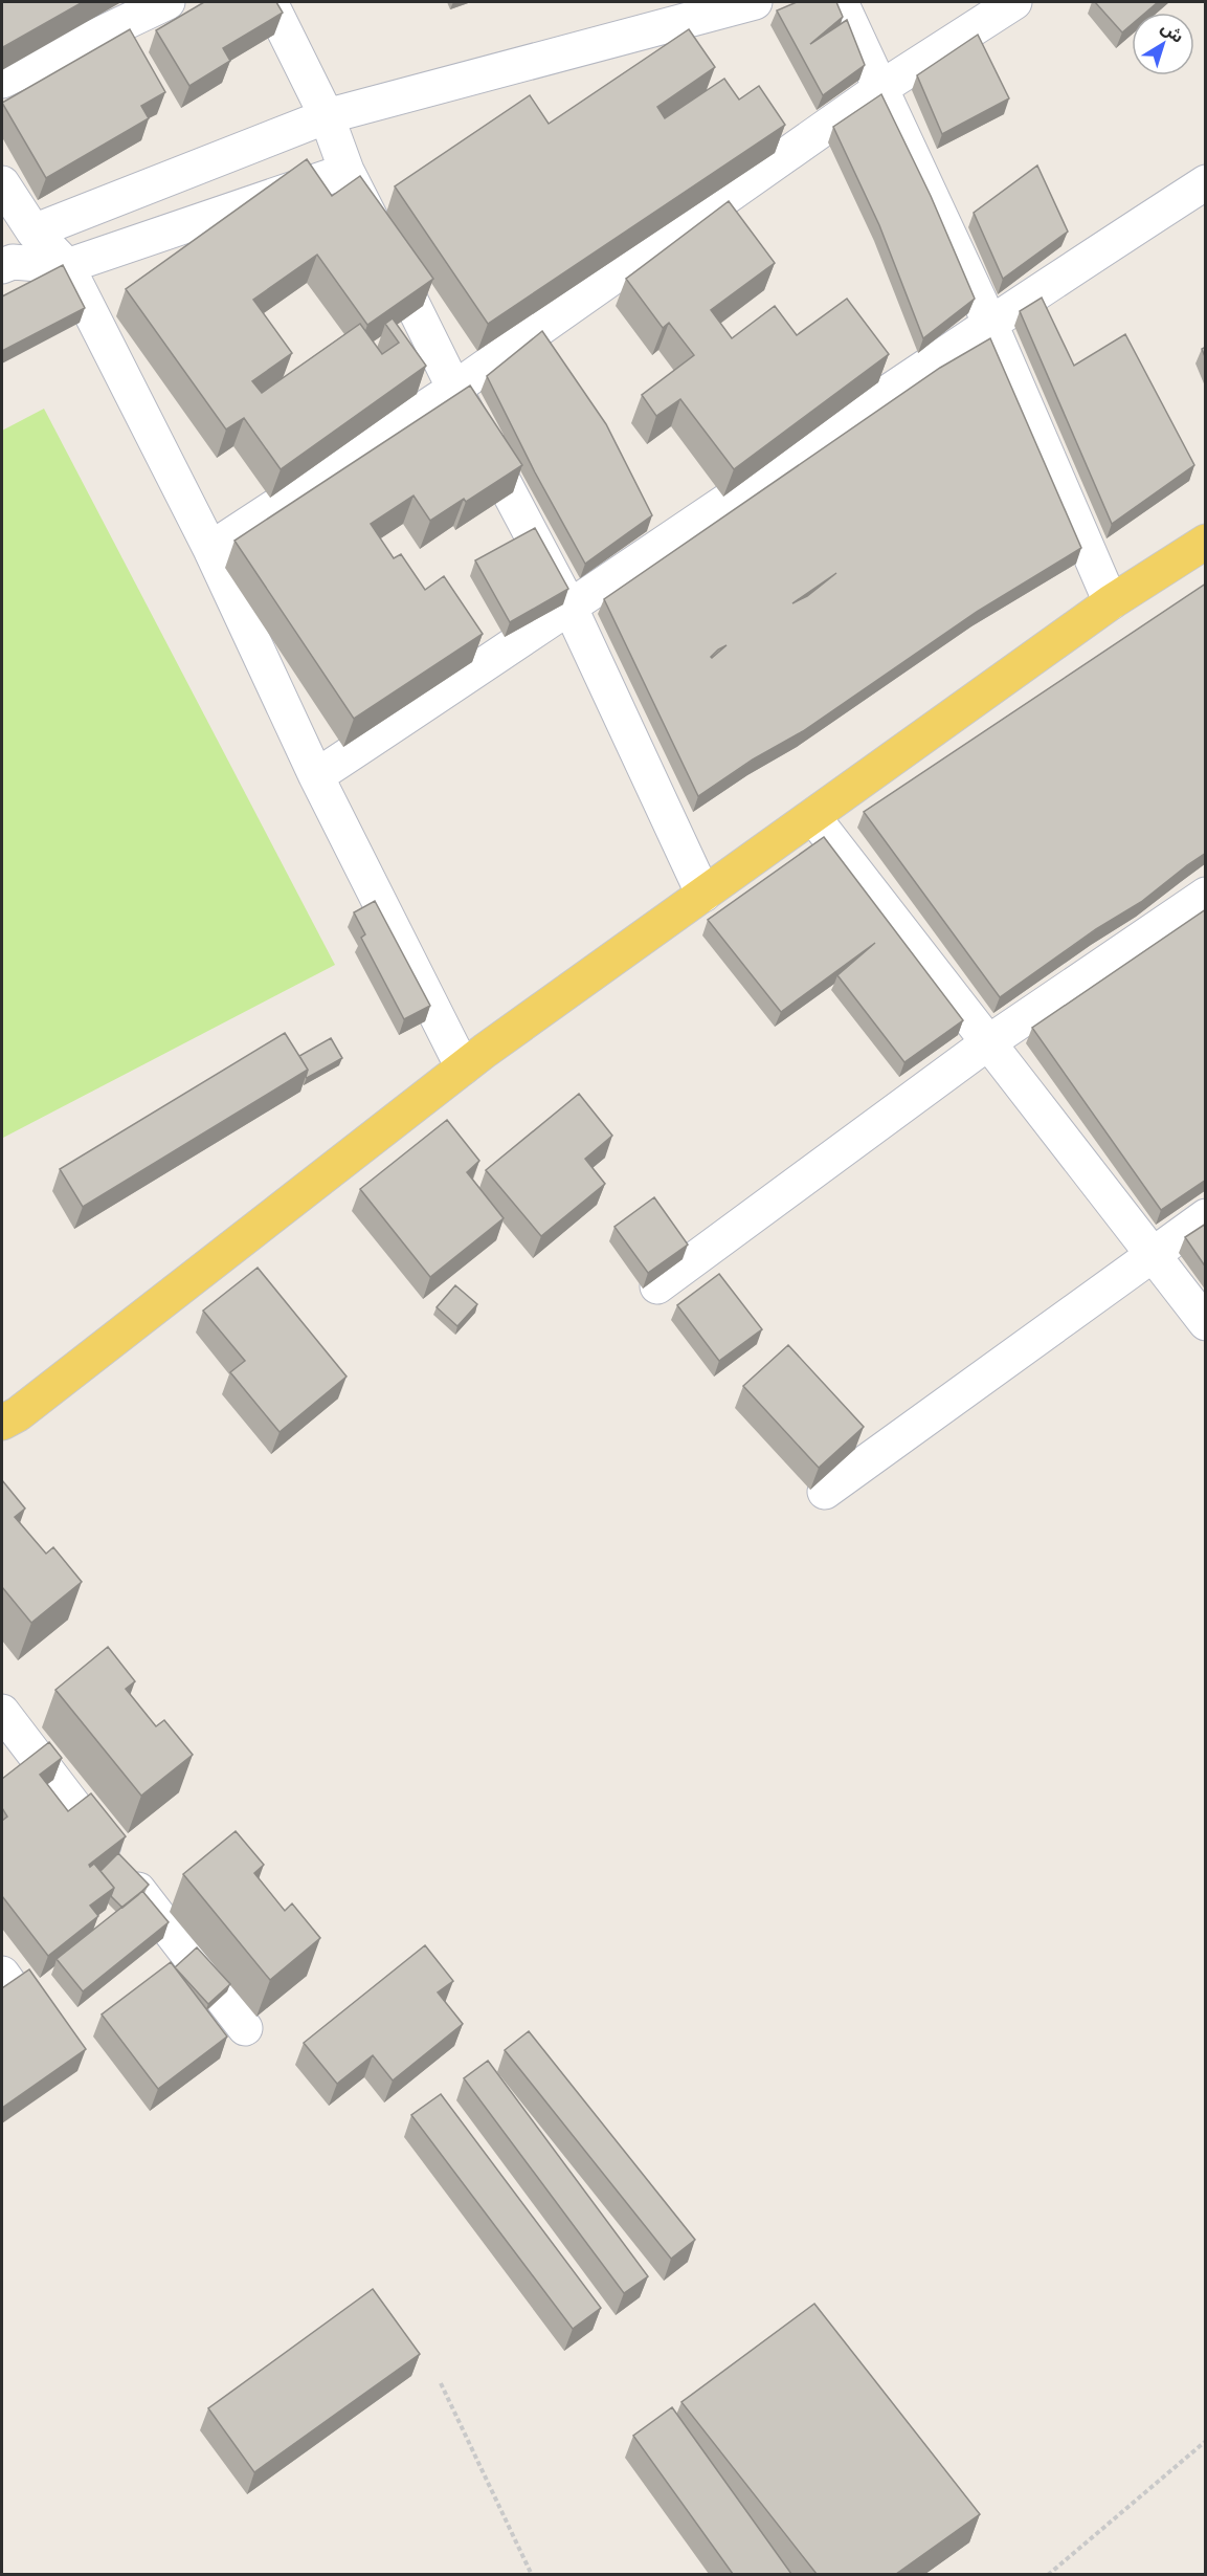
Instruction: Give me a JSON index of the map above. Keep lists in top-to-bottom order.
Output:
{
  "north": "top right"
}
